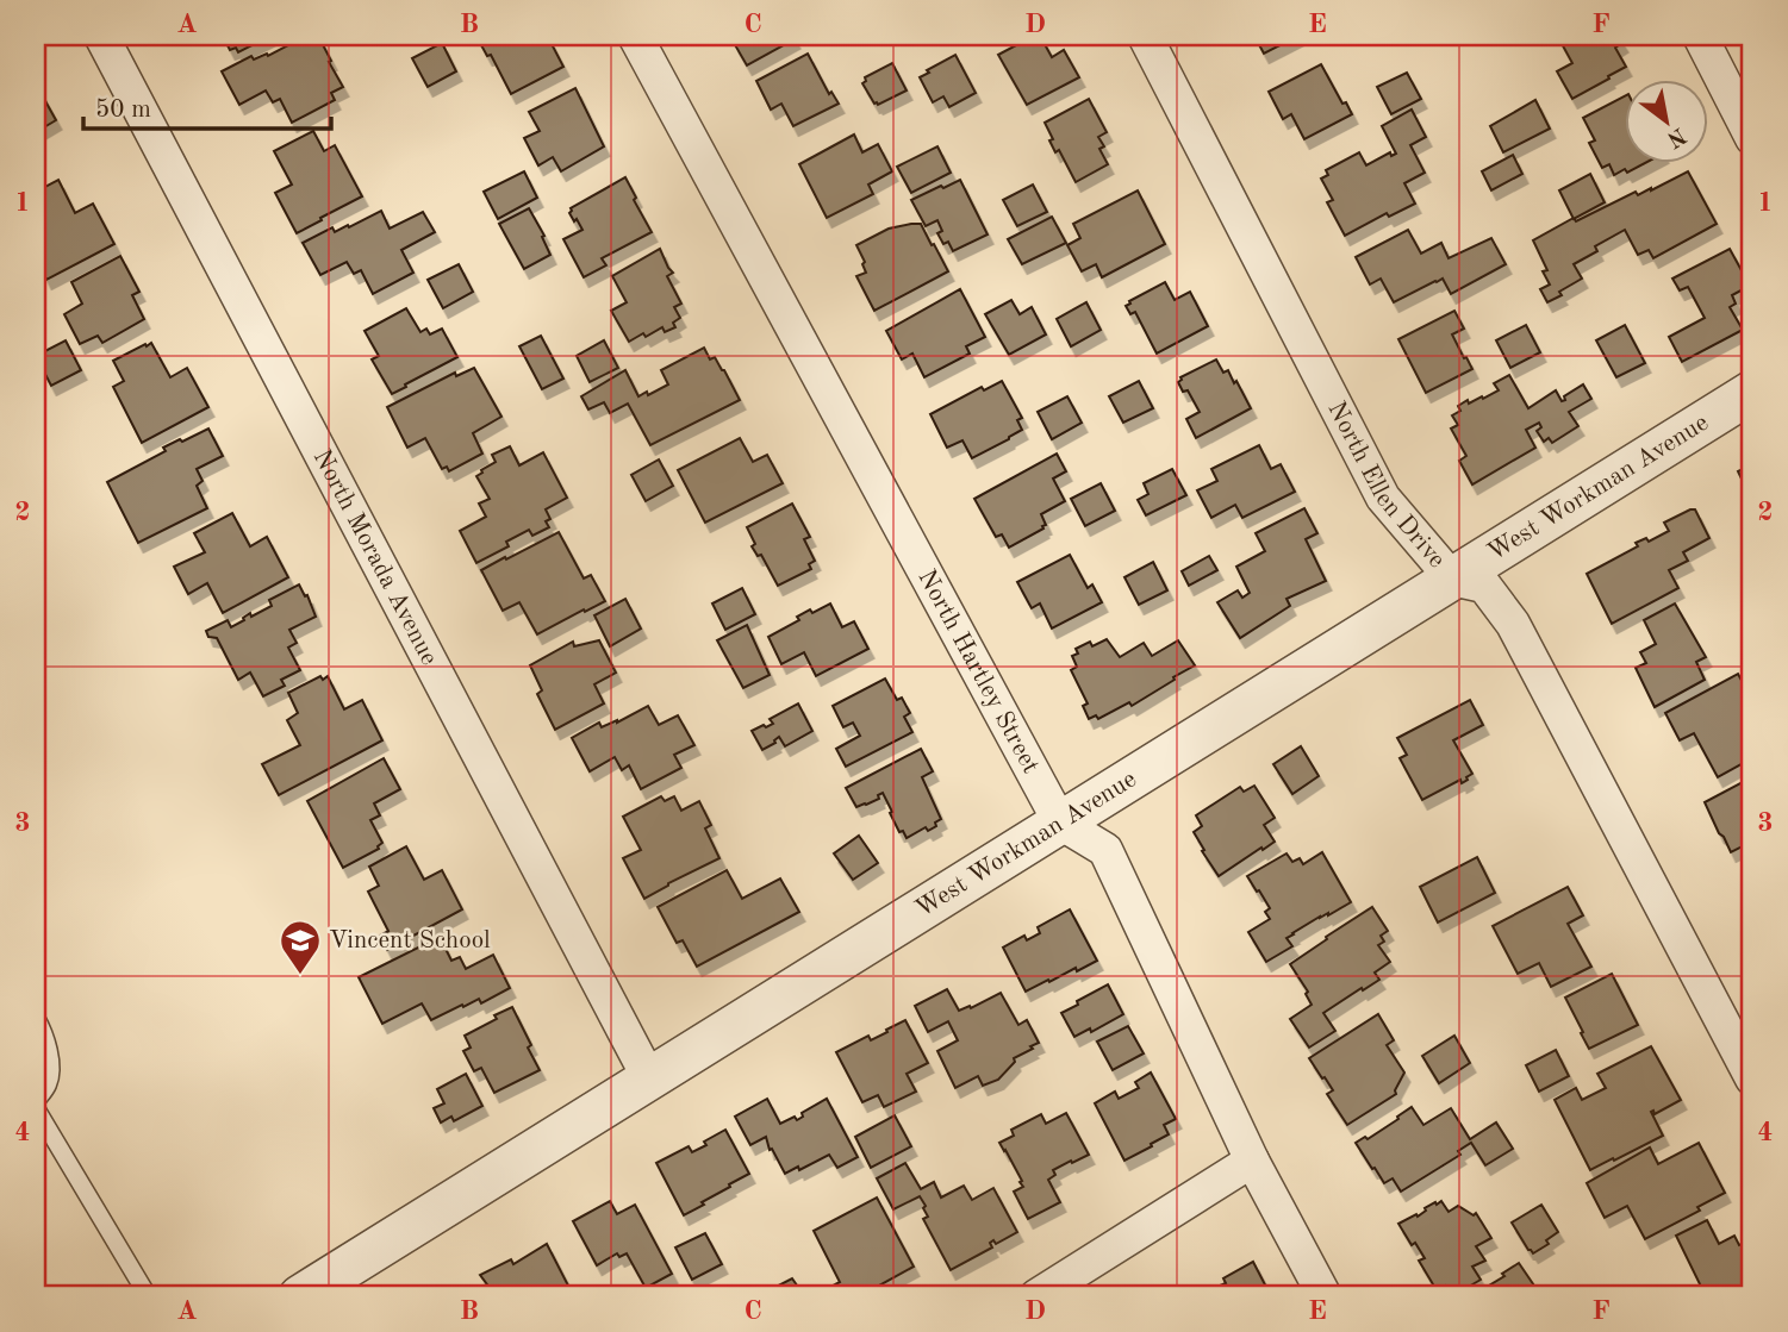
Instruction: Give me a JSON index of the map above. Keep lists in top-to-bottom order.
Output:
{
  "streets": {
    "street": [
      "North Ellen Drive",
      "West Workman Avenue",
      "North Morada Avenue",
      "North Hartley Street"
    ]
  },
  "crossings": [
    ["North Ellen Drive", "West Workman Avenue"],
    ["West Workman Avenue", "North Morada Avenue"],
    ["West Workman Avenue", "North Hartley Street"]
  ],
  "places": {
    "school or university": ["Vincent School"]
  },
  "scale_bar": "50 m",
  "north": "bottom right",
  "grid": {
    "columns": [
      "A",
      "B",
      "C",
      "D",
      "E",
      "F"
    ],
    "rows": [
      "1",
      "2",
      "3",
      "4"
    ]
  }
}
